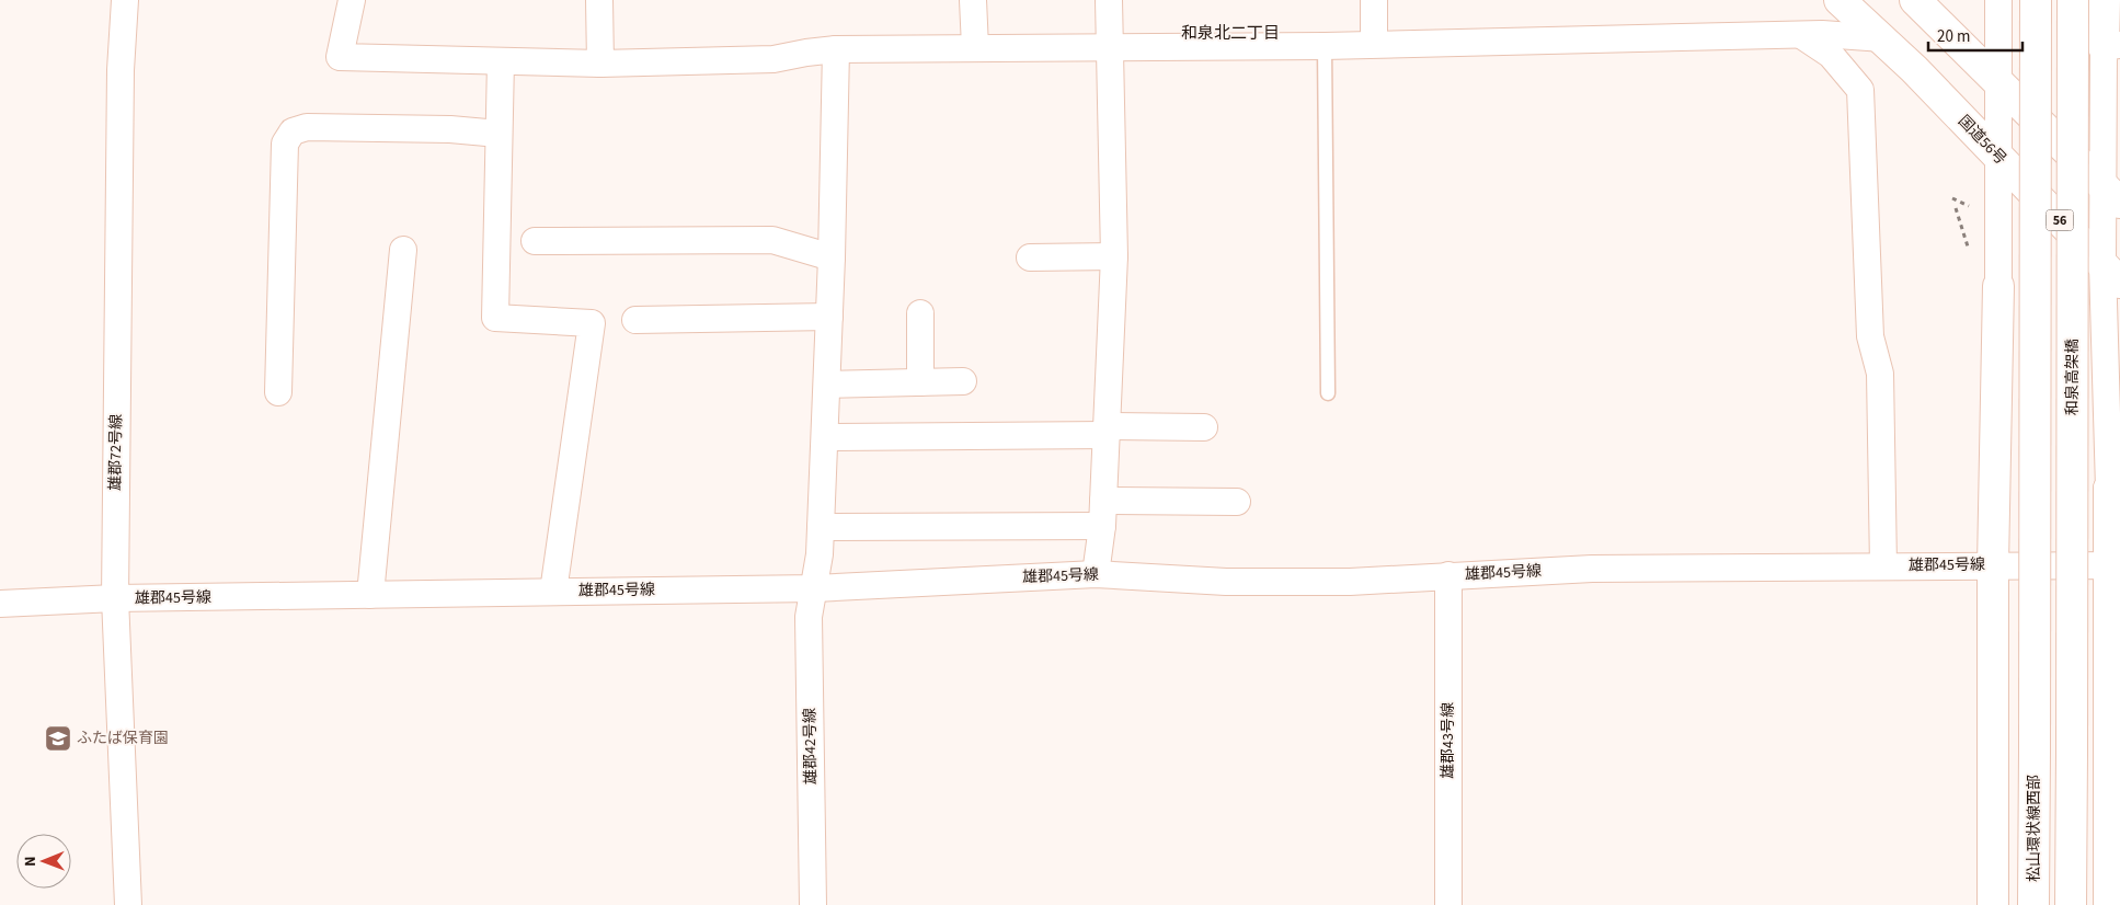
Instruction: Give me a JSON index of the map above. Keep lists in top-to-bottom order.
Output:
{
  "streets": {
    "main road": [
      "国道56号",
      "56",
      "和泉高架橋",
      "松山環状線西部"
    ],
    "street": [
      "雄郡72号線",
      "雄郡45号線",
      "雄郡43号線",
      "雄郡42号線"
    ]
  },
  "crossings": [
    ["雄郡72号線", "雄郡45号線"],
    ["雄郡45号線", "雄郡43号線"],
    ["雄郡45号線", "雄郡42号線"]
  ],
  "districts": ["和泉北二丁目"],
  "places": {
    "school or university": ["ふたば保育園"]
  },
  "scale_bar": "20 m",
  "north": "left"
}
